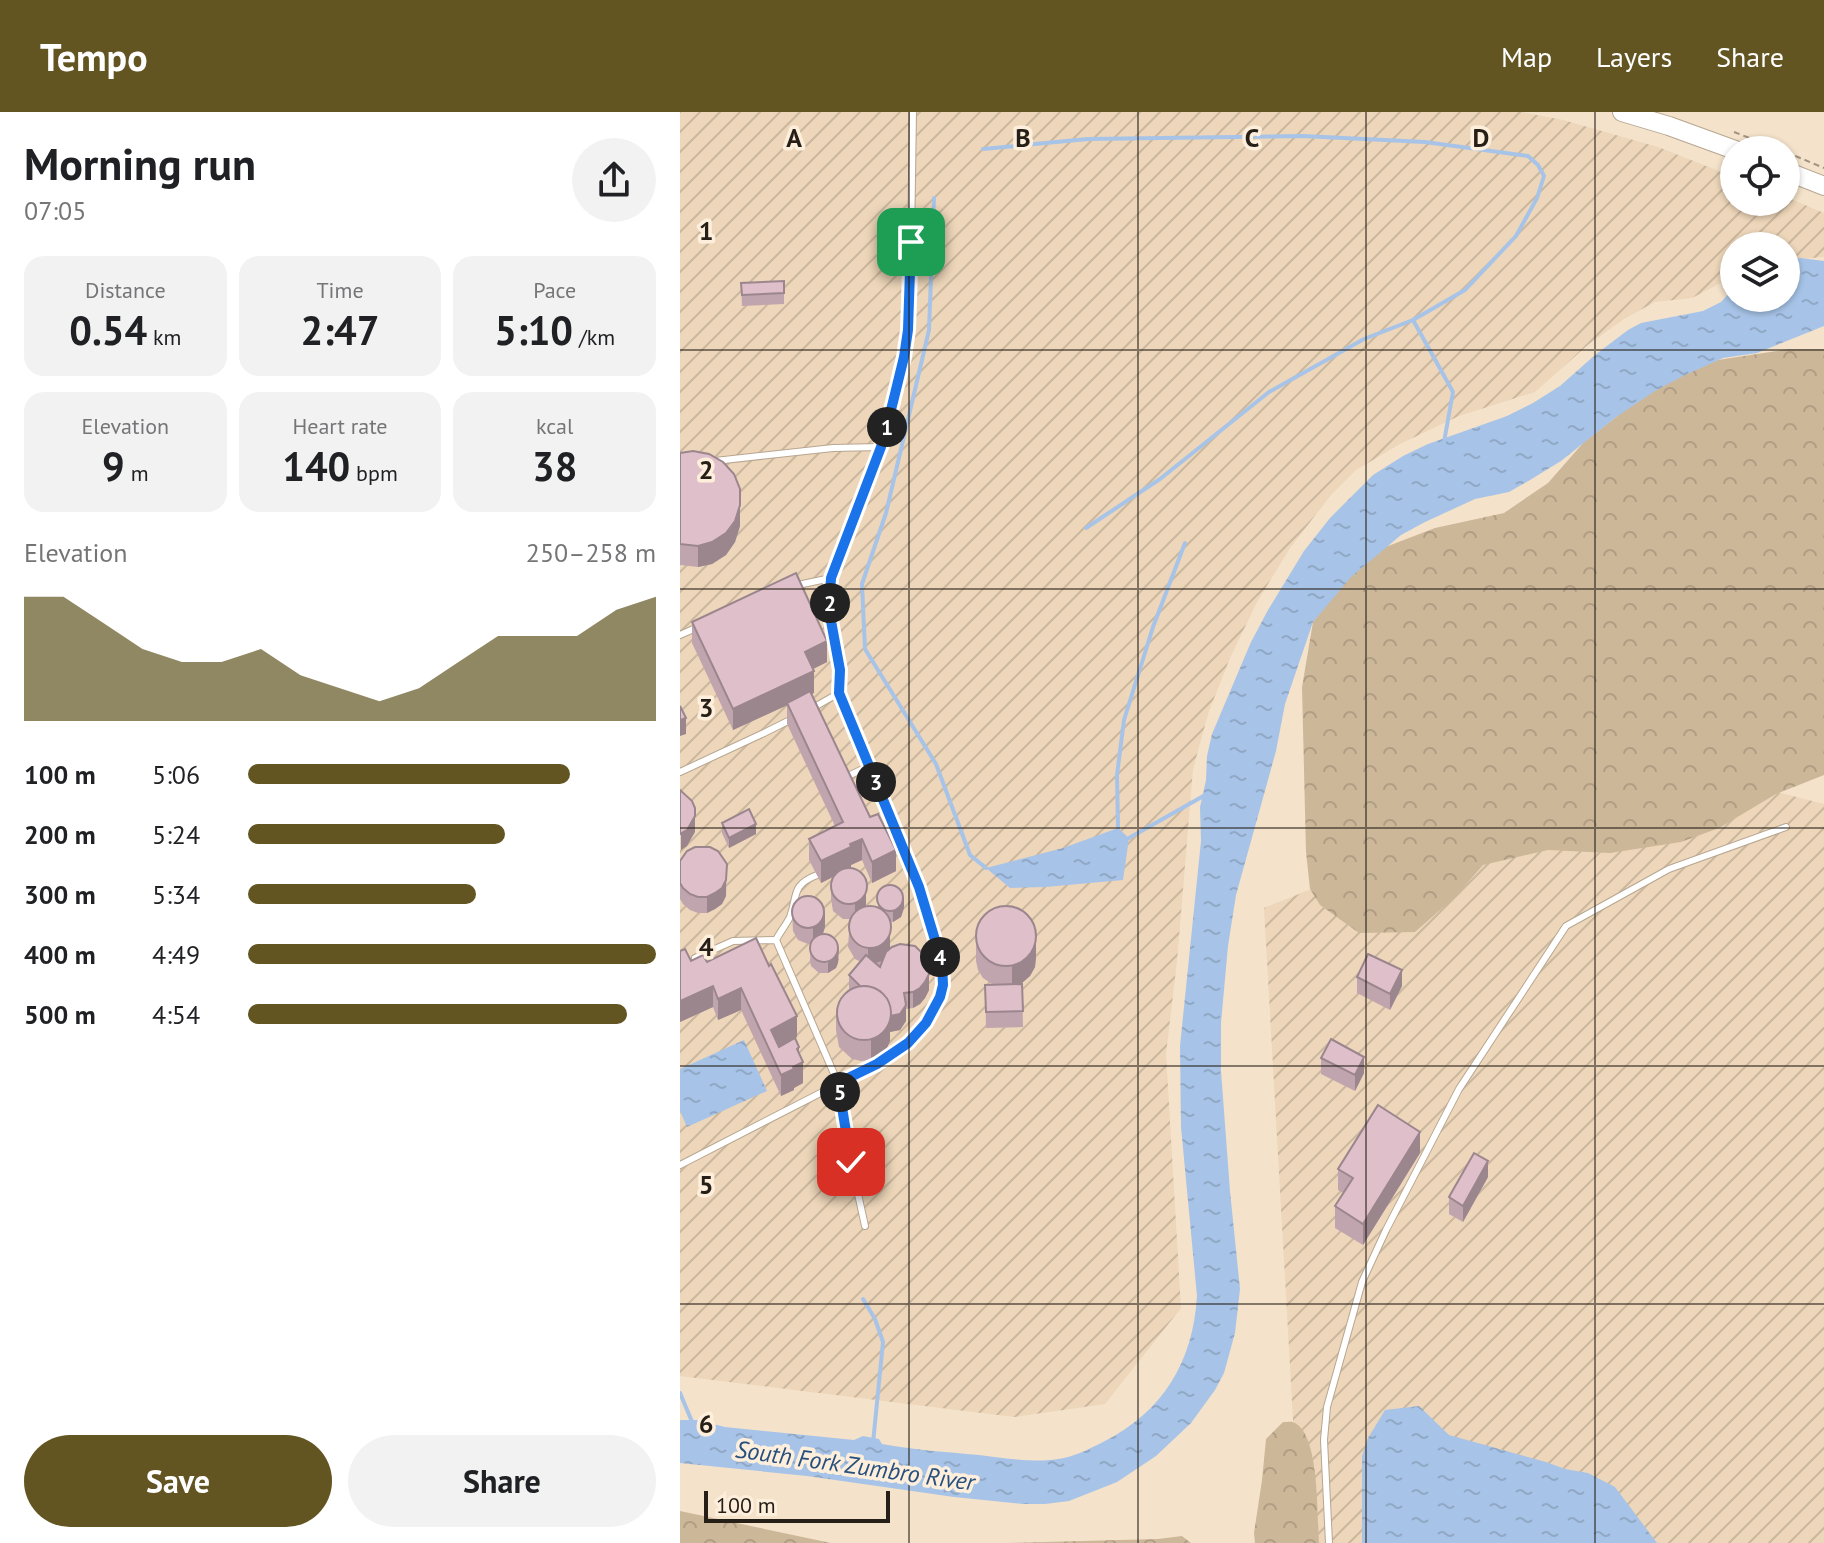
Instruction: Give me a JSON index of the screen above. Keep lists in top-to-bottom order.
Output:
{
  "water": ["South Fork Zumbro River"],
  "scale_bar": "100 m",
  "page": {
    "header": "Tempo",
    "nav": ["Map", "Layers", "Share"],
    "heading": ["Morning run", "07:05"],
    "stats": [
      ["Distance", "0.54 km"],
      ["Time", "2:47"],
      ["Pace", "5:10 /km"],
      ["Elevation", "9 m"],
      ["Heart rate", "140 bpm"],
      ["kcal", "38"]
    ],
    "pins": [
      "1",
      "2",
      "3",
      "4",
      "5"
    ],
    "chart": ["Elevation", "250–258 m"],
    "list": [
      {
        "name": "100 m",
        "note": "5:06"
      },
      {
        "name": "200 m",
        "note": "5:24"
      },
      {
        "name": "300 m",
        "note": "5:34"
      },
      {
        "name": "400 m",
        "note": "4:49"
      },
      {
        "name": "500 m",
        "note": "4:54"
      }
    ],
    "buttons": ["Save", "Share"],
    "scale": "100 m"
  },
  "grid": {
    "columns": [
      "A",
      "B",
      "C",
      "D"
    ],
    "rows": [
      "1",
      "2",
      "3",
      "4",
      "5",
      "6"
    ]
  }
}
